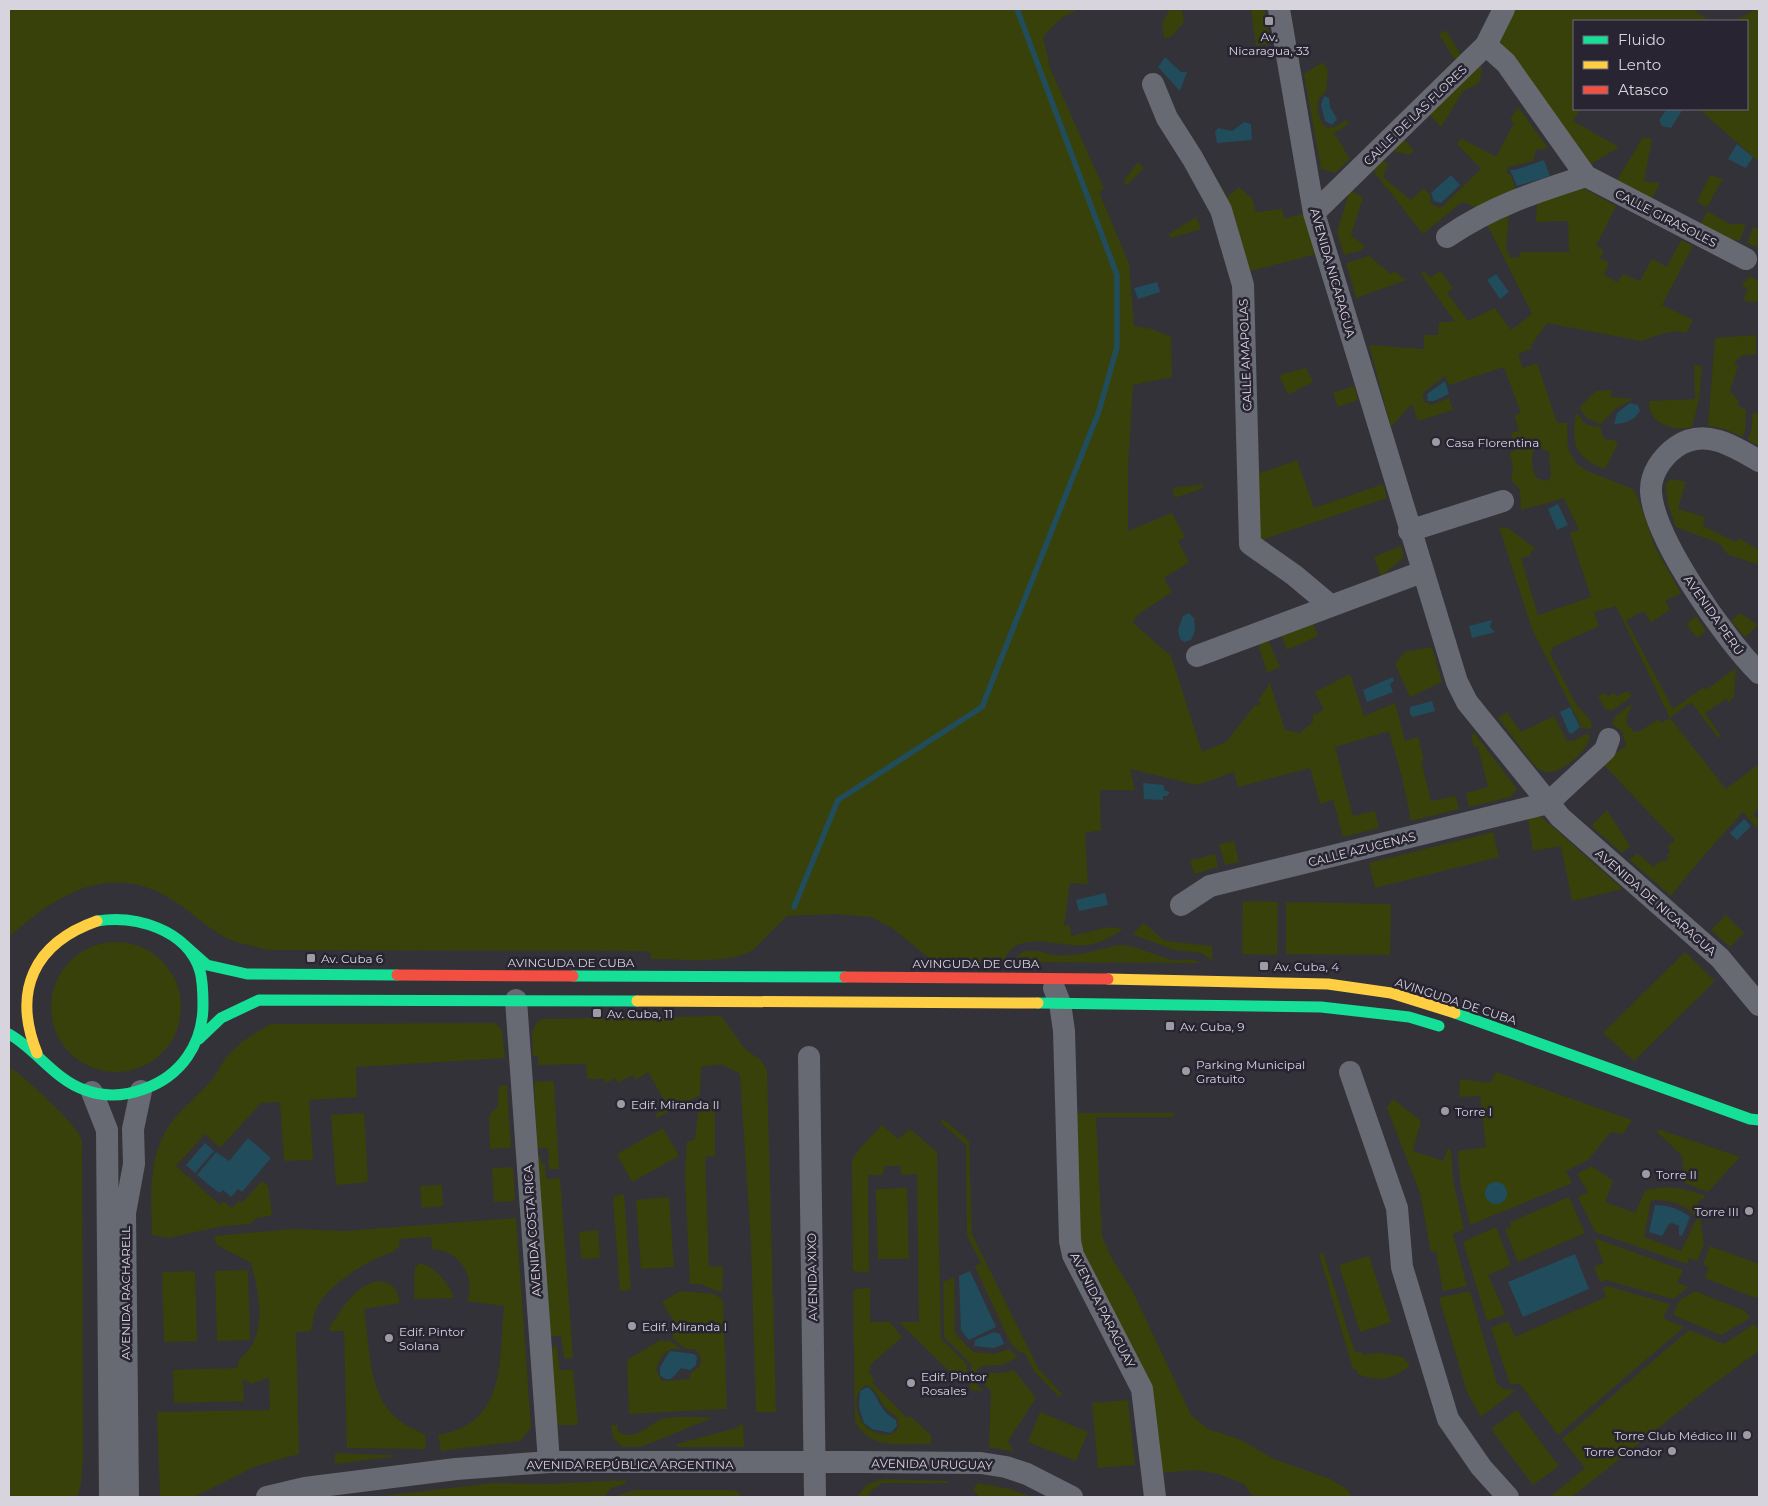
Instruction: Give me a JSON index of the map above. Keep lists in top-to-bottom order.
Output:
{
  "streets": {
    "main road": ["AVINGUDA DE CUBA"],
    "street": [
      "CALLE DE LAS FLORES",
      "CALLE GIRASOLES",
      "AVENIDA NICARAGUA",
      "CALLE AMAPOLAS",
      "AVENIDA PERÚ",
      "CALLE AZUCENAS",
      "AVENIDA DE NICARAGUA",
      "AVENIDA COSTA RICA",
      "AVENIDA XIXO",
      "AVENIDA RACHARELL",
      "AVENIDA PARAGUAY",
      "AVENIDA REPÚBLICA ARGENTINA",
      "AVENIDA URUGUAY"
    ]
  },
  "crossings": [
    ["CALLE DE LAS FLORES", "CALLE GIRASOLES"],
    ["CALLE DE LAS FLORES", "AVENIDA NICARAGUA"],
    ["AVENIDA NICARAGUA", "CALLE AZUCENAS"],
    ["AVENIDA NICARAGUA", "AVENIDA DE NICARAGUA"],
    ["CALLE AZUCENAS", "AVENIDA DE NICARAGUA"],
    ["AVINGUDA DE CUBA", "AVENIDA RACHARELL"],
    ["AVENIDA COSTA RICA", "AVENIDA REPÚBLICA ARGENTINA"],
    ["AVENIDA XIXO", "AVENIDA REPÚBLICA ARGENTINA"],
    ["AVENIDA XIXO", "AVENIDA URUGUAY"],
    ["AVENIDA REPÚBLICA ARGENTINA", "AVENIDA URUGUAY"]
  ],
  "places": {
    "transit": [
      "Av. Nicaragua, 33",
      "Av. Cuba 6",
      "Av. Cuba, 4",
      "Av. Cuba, 11",
      "Av. Cuba, 9"
    ],
    "other": [
      "Casa Florentina",
      "Parking Municipal Gratuito",
      "Edif. Miranda II",
      "Torre I",
      "Torre II",
      "Torre III",
      "Edif. Miranda I",
      "Edif. Pintor Solana",
      "Edif. Pintor Rosales",
      "Torre Club Médico III",
      "Torre Condor"
    ]
  },
  "legend": ["Fluido", "Lento", "Atasco"]
}
